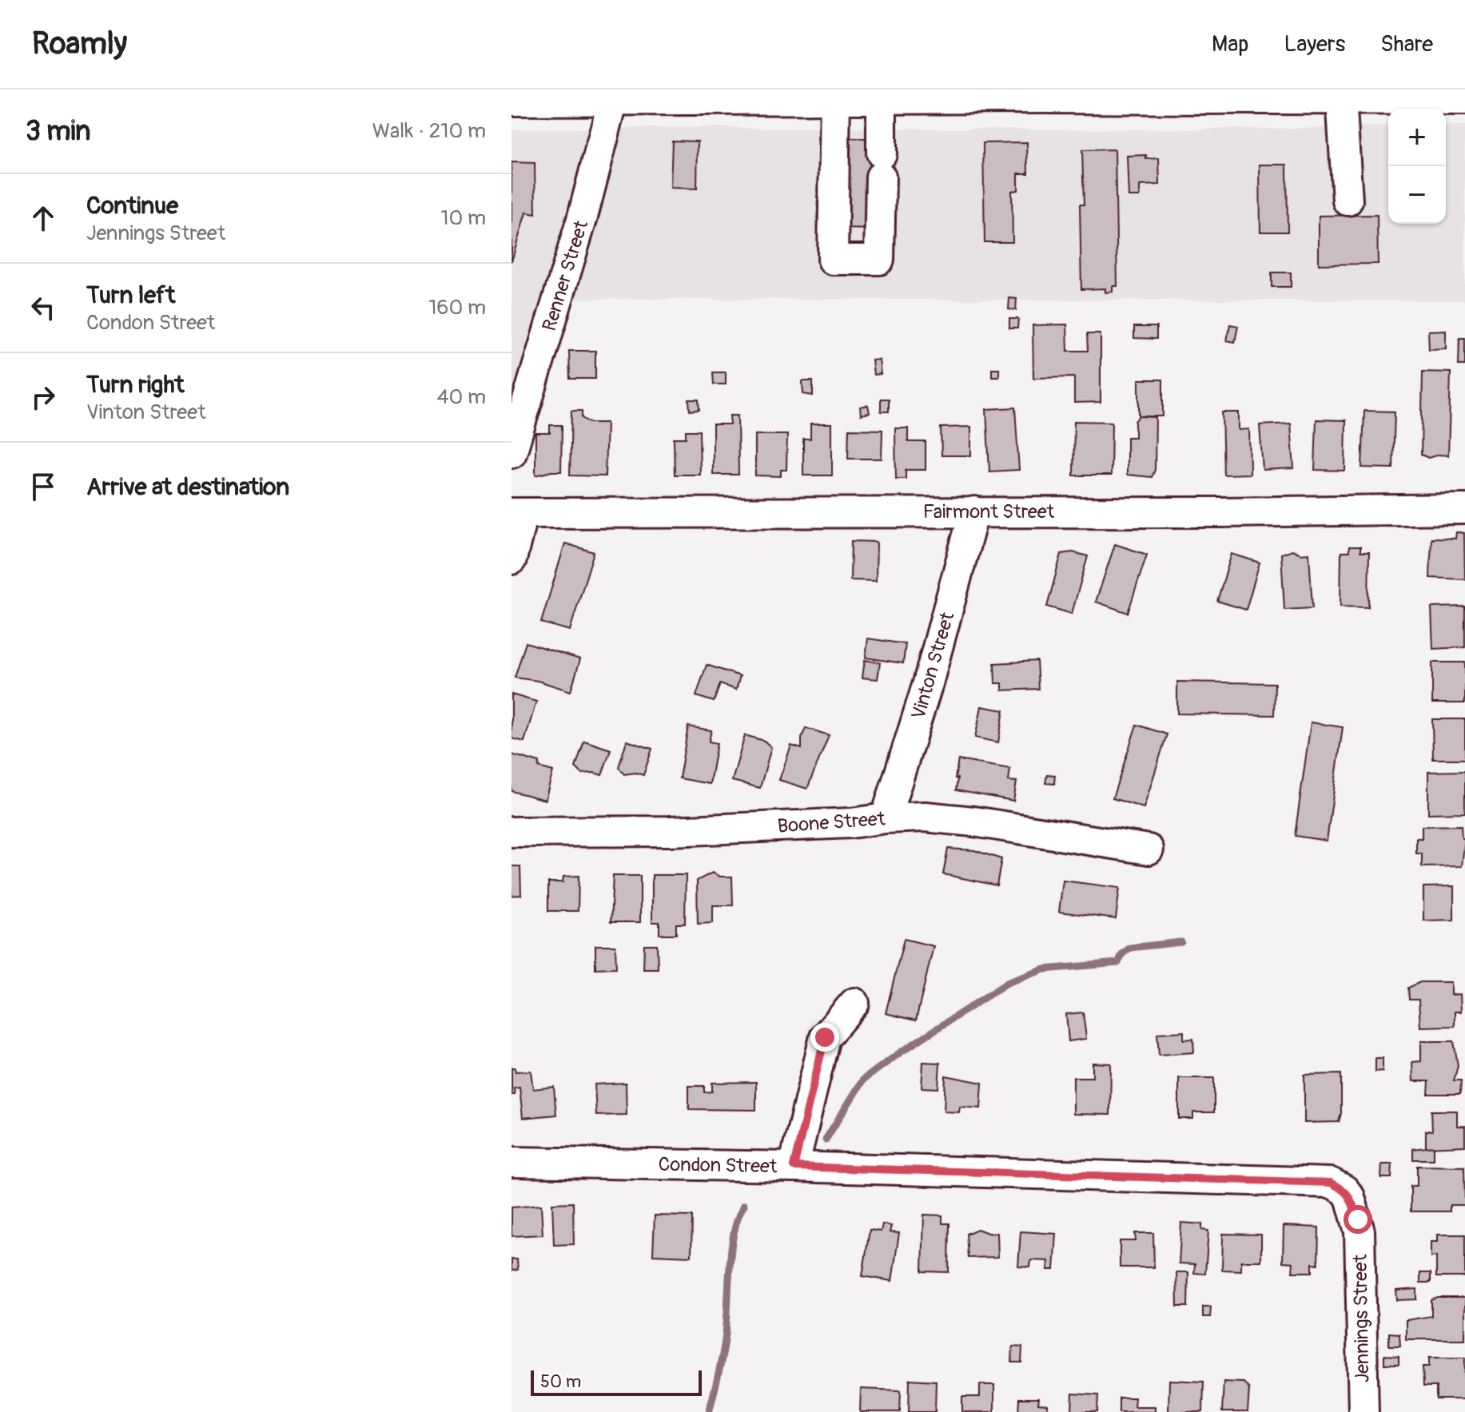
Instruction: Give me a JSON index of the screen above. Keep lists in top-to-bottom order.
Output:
{
  "streets": {
    "street": [
      "Renner Street",
      "Fairmont Street",
      "Vinton Street",
      "Boone Street",
      "Condon Street",
      "Jennings Street"
    ]
  },
  "crossings": [
    ["Fairmont Street", "Vinton Street"],
    ["Vinton Street", "Boone Street"],
    ["Condon Street", "Jennings Street"]
  ],
  "scale_bar": "50 m",
  "page": {
    "header": "Roamly",
    "nav": ["Map", "Layers", "Share"],
    "heading": ["3 min", "Walk · 210 m"],
    "map_buttons": ["+", "−"],
    "list": [
      ["Continue", "Jennings Street", "10 m"],
      ["Turn left", "Condon Street", "160 m"],
      ["Turn right", "Vinton Street", "40 m"],
      "Arrive at destination"
    ],
    "scale": "50 m"
  }
}
